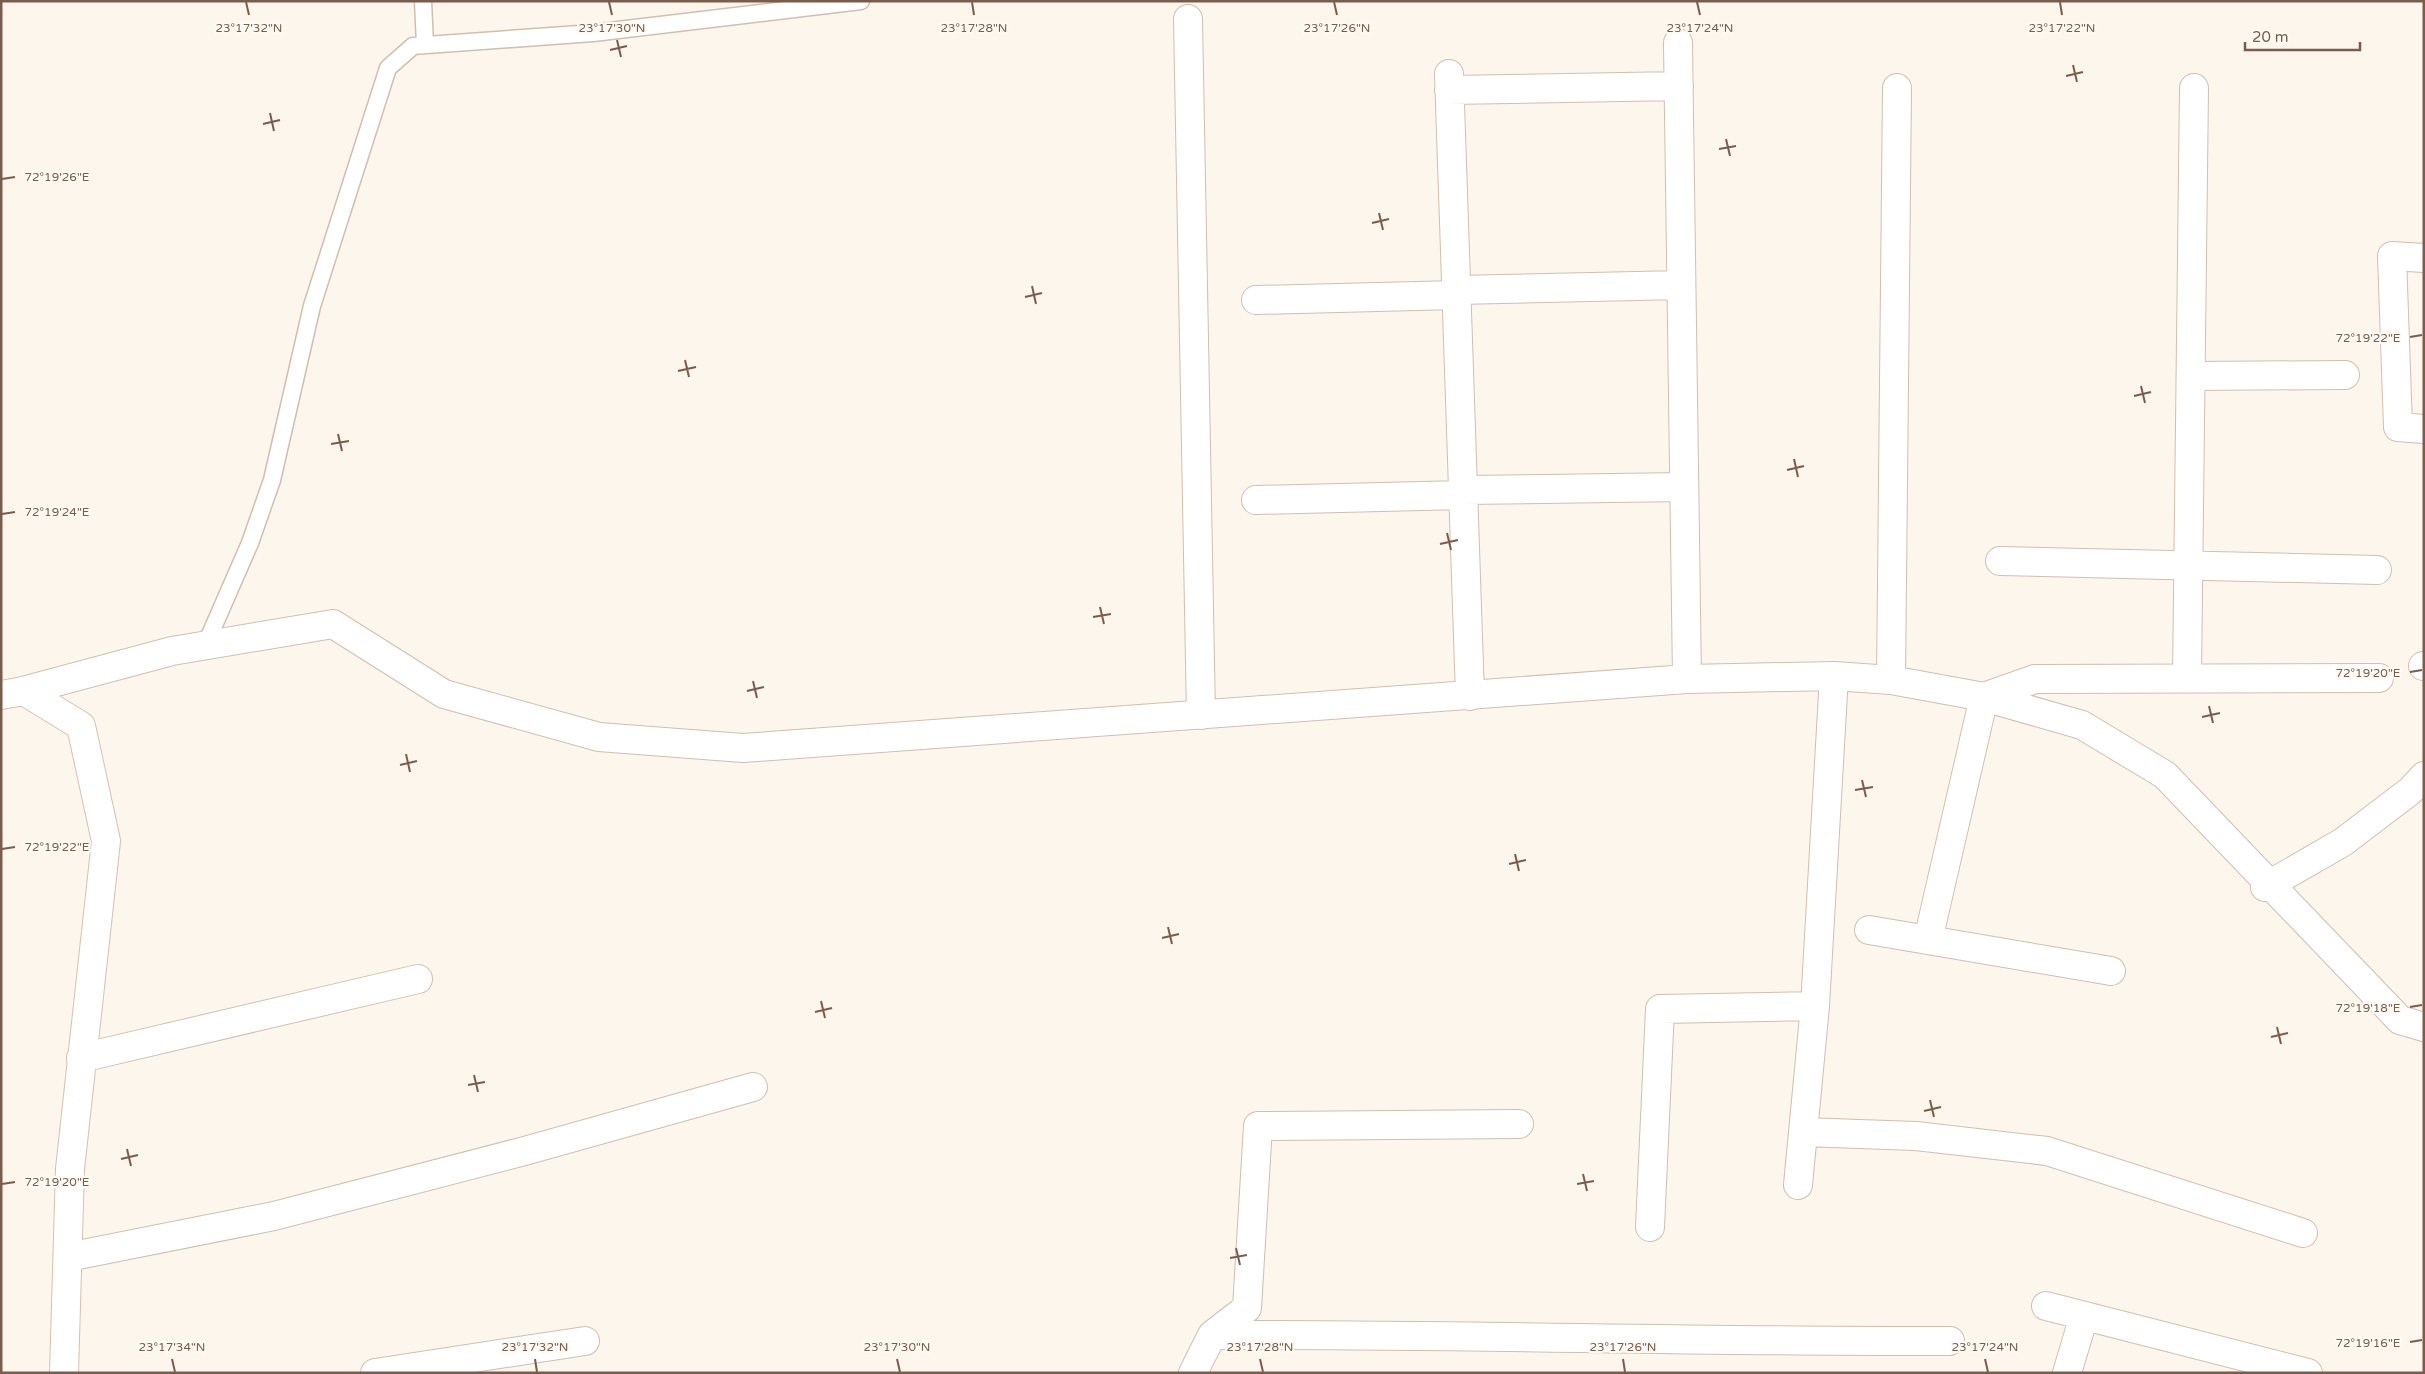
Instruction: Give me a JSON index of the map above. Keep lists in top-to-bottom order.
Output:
{
  "scale_bar": "20 m",
  "coordinates": [
    "23°17'32\"N",
    "23°17'30\"N",
    "23°17'28\"N",
    "23°17'26\"N",
    "23°17'24\"N",
    "23°17'22\"N",
    "72°19'26\"E",
    "72°19'22\"E",
    "72°19'24\"E",
    "72°19'20\"E",
    "72°19'18\"E",
    "72°19'16\"E",
    "23°17'34\"N"
  ]
}
